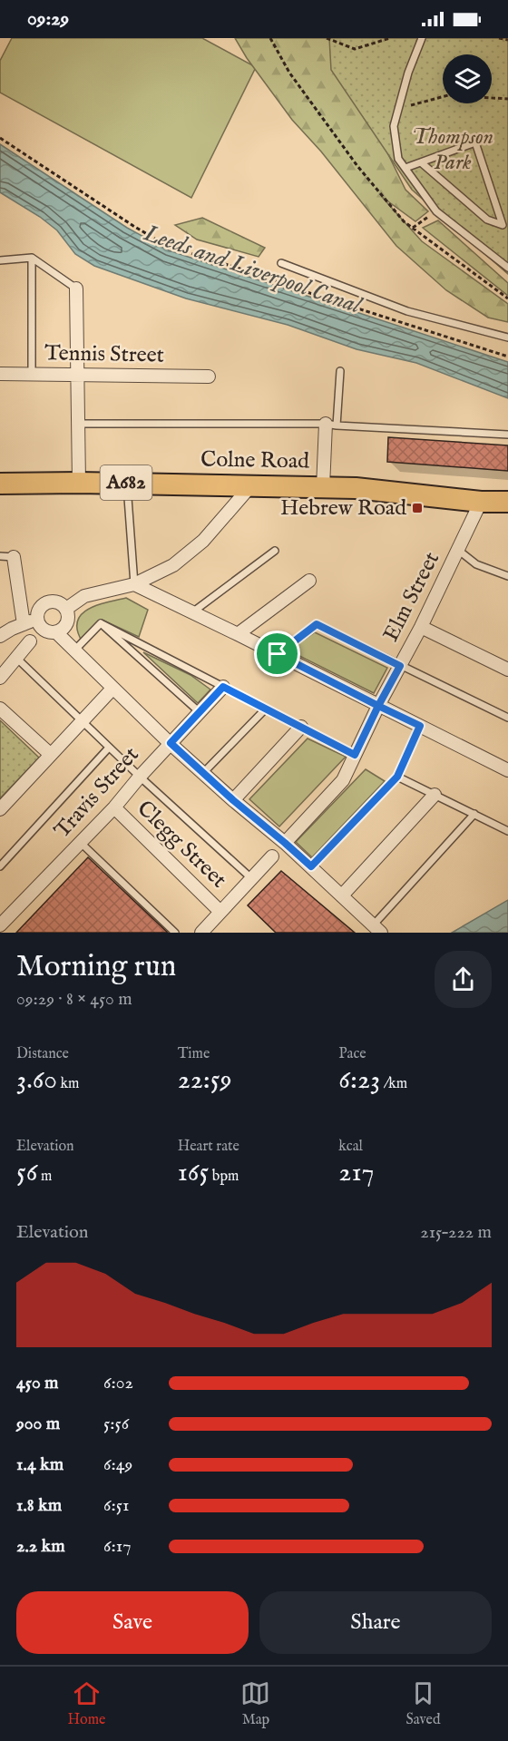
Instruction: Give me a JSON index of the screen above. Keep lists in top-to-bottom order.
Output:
{
  "streets": {
    "main road": ["Colne Road", "A682"],
    "street": [
      "Tennis Street",
      "Elm Street",
      "Travis Street",
      "Clegg Street"
    ]
  },
  "crossings": [
    ["Colne Road", "Elm Street"],
    ["Travis Street", "Clegg Street"]
  ],
  "water": ["Leeds and Liverpool Canal"],
  "parks": ["Thompson Park"],
  "places": {
    "transit": ["Hebrew Road"]
  },
  "page": {
    "status": "09:29",
    "heading": ["Morning run", "09:29 · 8 × 450 m"],
    "stats": [
      ["Distance", "3.60 km"],
      ["Time", "22:59"],
      ["Pace", "6:23 /km"],
      ["Elevation", "56 m"],
      ["Heart rate", "165 bpm"],
      ["kcal", "217"]
    ],
    "chart": ["Elevation", "215–222 m"],
    "list": [
      {
        "name": "450 m",
        "note": "6:02"
      },
      {
        "name": "900 m",
        "note": "5:56"
      },
      {
        "name": "1.4 km",
        "note": "6:49"
      },
      {
        "name": "1.8 km",
        "note": "6:51"
      },
      {
        "name": "2.2 km",
        "note": "6:17"
      }
    ],
    "buttons": ["Save", "Share"],
    "tabs": ["Home", "Map", "Saved"]
  }
}
